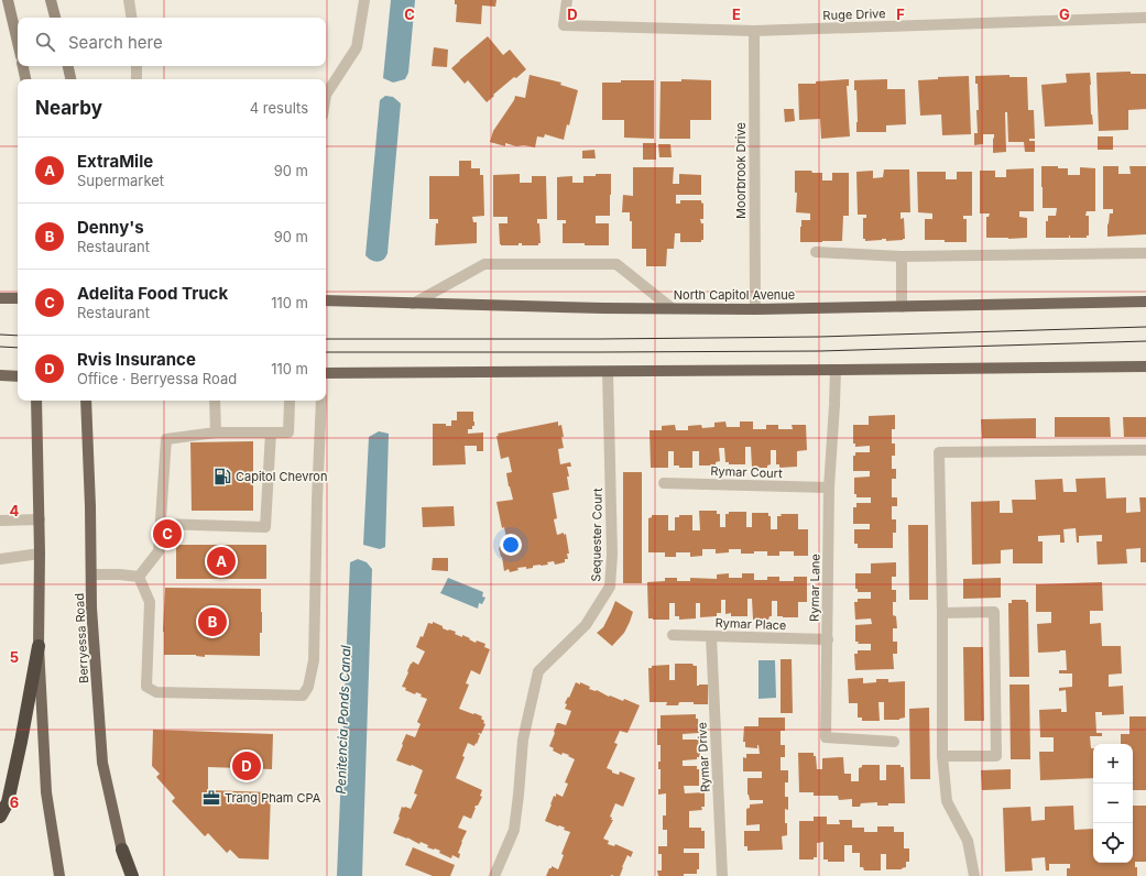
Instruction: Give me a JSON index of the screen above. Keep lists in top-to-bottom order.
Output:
{
  "streets": {
    "main road": ["North Capitol Avenue", "Berryessa Road"],
    "street": [
      "Ruge Drive",
      "Moorbrook Drive",
      "Rymar Court",
      "Sequester Court",
      "Rymar Lane",
      "Rymar Place",
      "Rymar Drive"
    ]
  },
  "crossings": [
    ["Ruge Drive", "Moorbrook Drive"],
    ["Moorbrook Drive", "North Capitol Avenue"],
    ["Rymar Court", "Rymar Lane"],
    ["Rymar Lane", "Rymar Place"],
    ["Rymar Place", "Rymar Drive"]
  ],
  "water": ["Penitencia Ponds Canal"],
  "places": {
    "fuel station": ["Capitol Chevron"],
    "office": ["Trang Pham CPA"]
  },
  "page": {
    "search": "Search here",
    "heading": ["Nearby", "4 results"],
    "list": [
      {
        "mark": "A",
        "name": "ExtraMile",
        "note": "Supermarket",
        "value": "90 m"
      },
      {
        "mark": "B",
        "name": "Denny's",
        "note": "Restaurant",
        "value": "90 m"
      },
      {
        "mark": "C",
        "name": "Adelita Food Truck",
        "note": "Restaurant",
        "value": "110 m"
      },
      {
        "mark": "D",
        "name": "Rvis Insurance",
        "note": "Office · Berryessa Road",
        "value": "110 m"
      }
    ],
    "pins": [
      "C",
      "A",
      "B",
      "D"
    ],
    "map_buttons": ["+", "−"]
  },
  "grid": {
    "columns": [
      "C",
      "D",
      "E",
      "F",
      "G"
    ],
    "rows": ["4", "5", "6"]
  }
}
